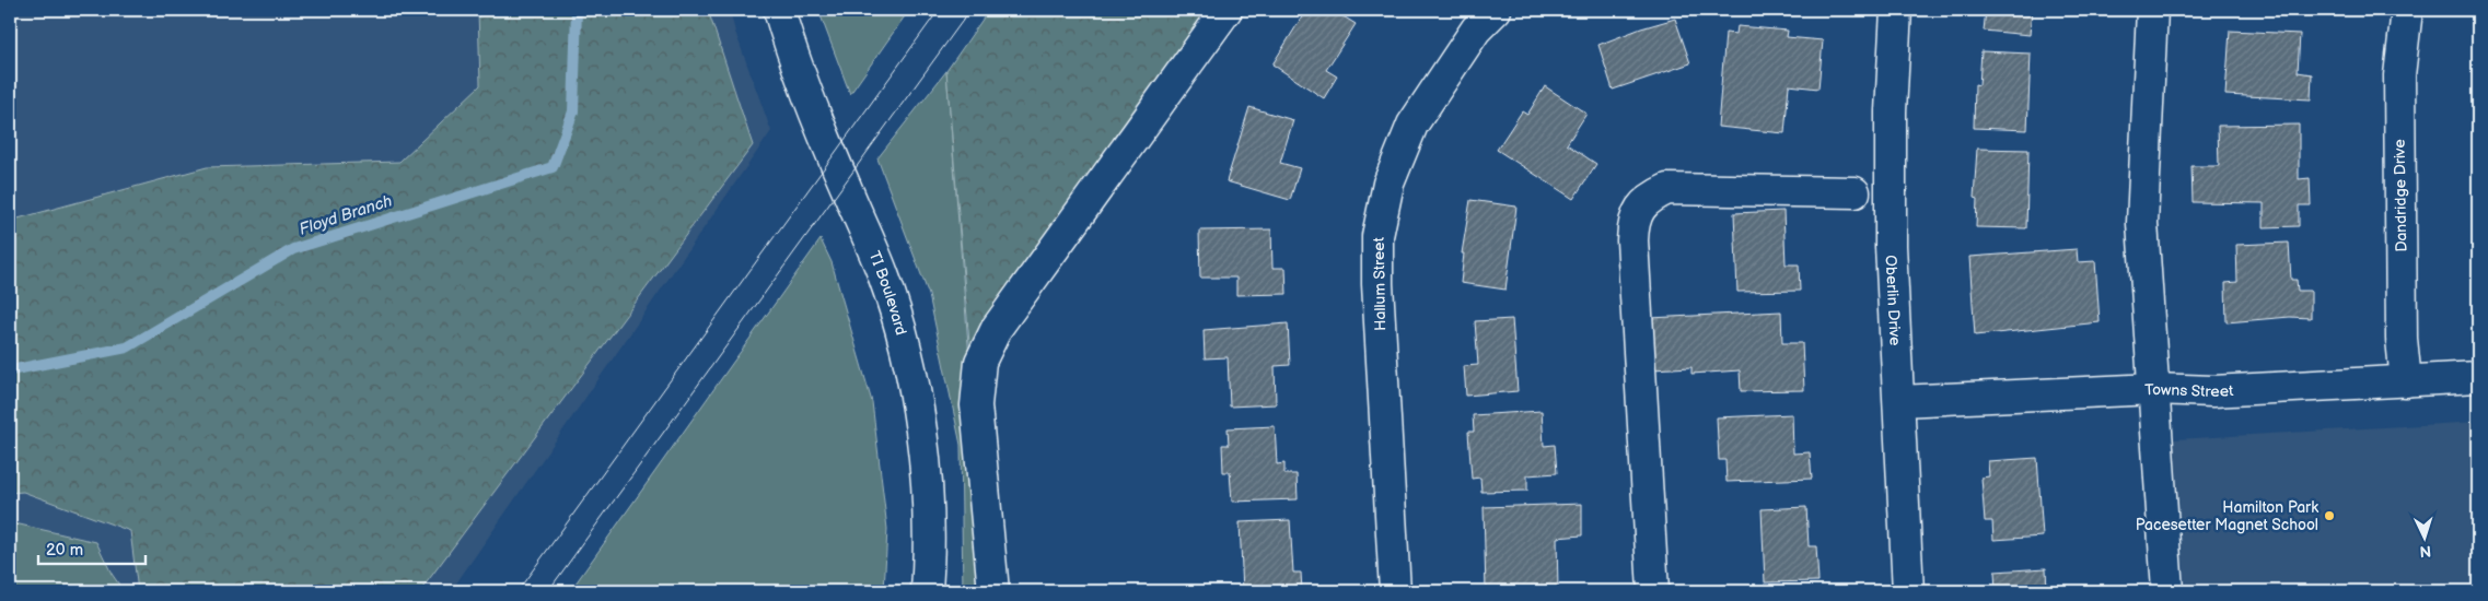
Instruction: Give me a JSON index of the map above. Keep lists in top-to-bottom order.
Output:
{
  "streets": {
    "street": [
      "Dandridge Drive",
      "Hallum Street",
      "TI Boulevard",
      "Oberlin Drive",
      "Towns Street"
    ]
  },
  "crossings": [
    ["Dandridge Drive", "Towns Street"],
    ["Oberlin Drive", "Towns Street"]
  ],
  "water": ["Floyd Branch"],
  "places": ["Hamilton Park Pacesetter Magnet School"],
  "scale_bar": "20 m",
  "north": "bottom"
}
